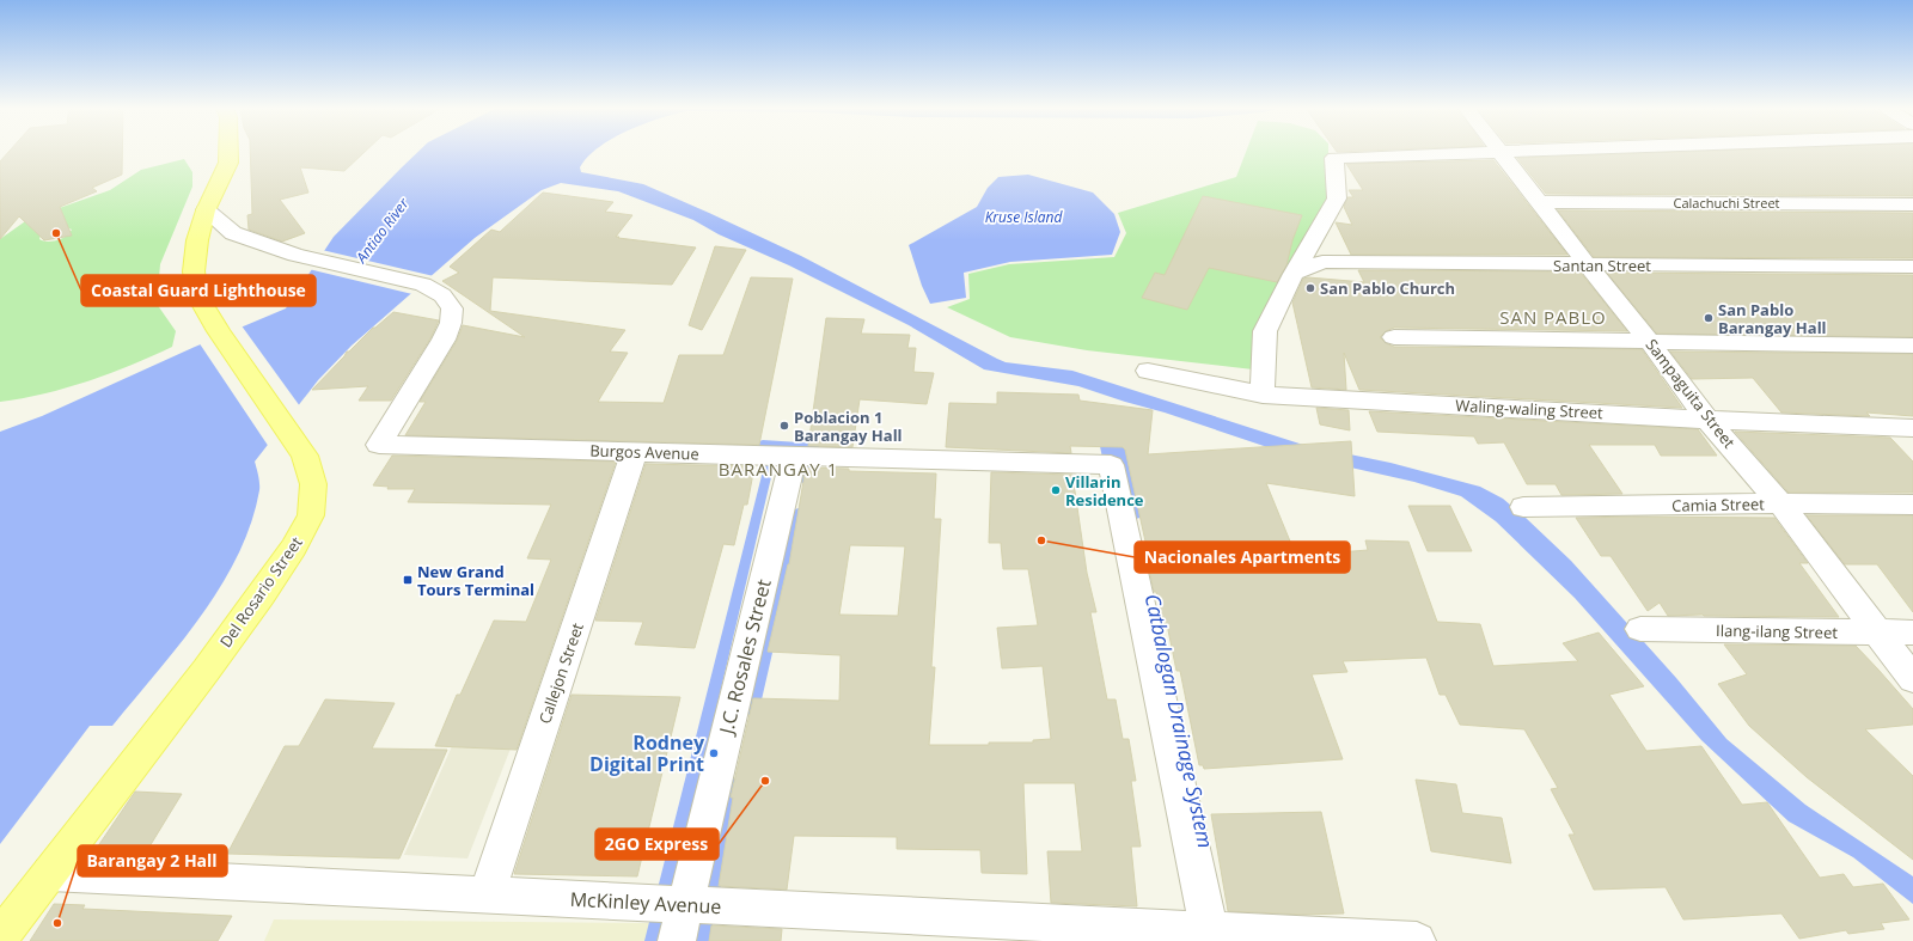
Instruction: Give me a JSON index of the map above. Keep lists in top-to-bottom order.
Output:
{
  "streets": {
    "main road": ["Del Rosario Street"],
    "street": [
      "Calachuchi Street",
      "Santan Street",
      "Sampaguita Street",
      "Waling-waling Street",
      "Burgos Avenue",
      "Camia Street",
      "Ilang-ilang Street",
      "J.C. Rosales Street",
      "Callejon Street",
      "McKinley Avenue"
    ]
  },
  "crossings": [
    ["Calachuchi Street", "Sampaguita Street"],
    ["Santan Street", "Sampaguita Street"],
    ["Sampaguita Street", "Waling-waling Street"],
    ["Sampaguita Street", "Camia Street"],
    ["Sampaguita Street", "Ilang-ilang Street"],
    ["Burgos Avenue", "Del Rosario Street"],
    ["Burgos Avenue", "J.C. Rosales Street"],
    ["Burgos Avenue", "Callejon Street"],
    ["Burgos Avenue", "McKinley Avenue"],
    ["Del Rosario Street", "McKinley Avenue"],
    ["J.C. Rosales Street", "McKinley Avenue"],
    ["Callejon Street", "McKinley Avenue"]
  ],
  "districts": ["SAN PABLO", "BARANGAY 1"],
  "water": ["Kruse Island", "Antiao River", "Catbalogan Drainage System"],
  "places": {
    "other": [
      "Coastal Guard Lighthouse",
      "San Pablo Church",
      "San Pablo Barangay Hall",
      "Poblacion 1 Barangay Hall",
      "Villarin Residence",
      "Nacionales Apartments",
      "Rodney Digital Print",
      "2GO Express",
      "Barangay 2 Hall"
    ],
    "transit": ["New Grand Tours Terminal"]
  }
}
